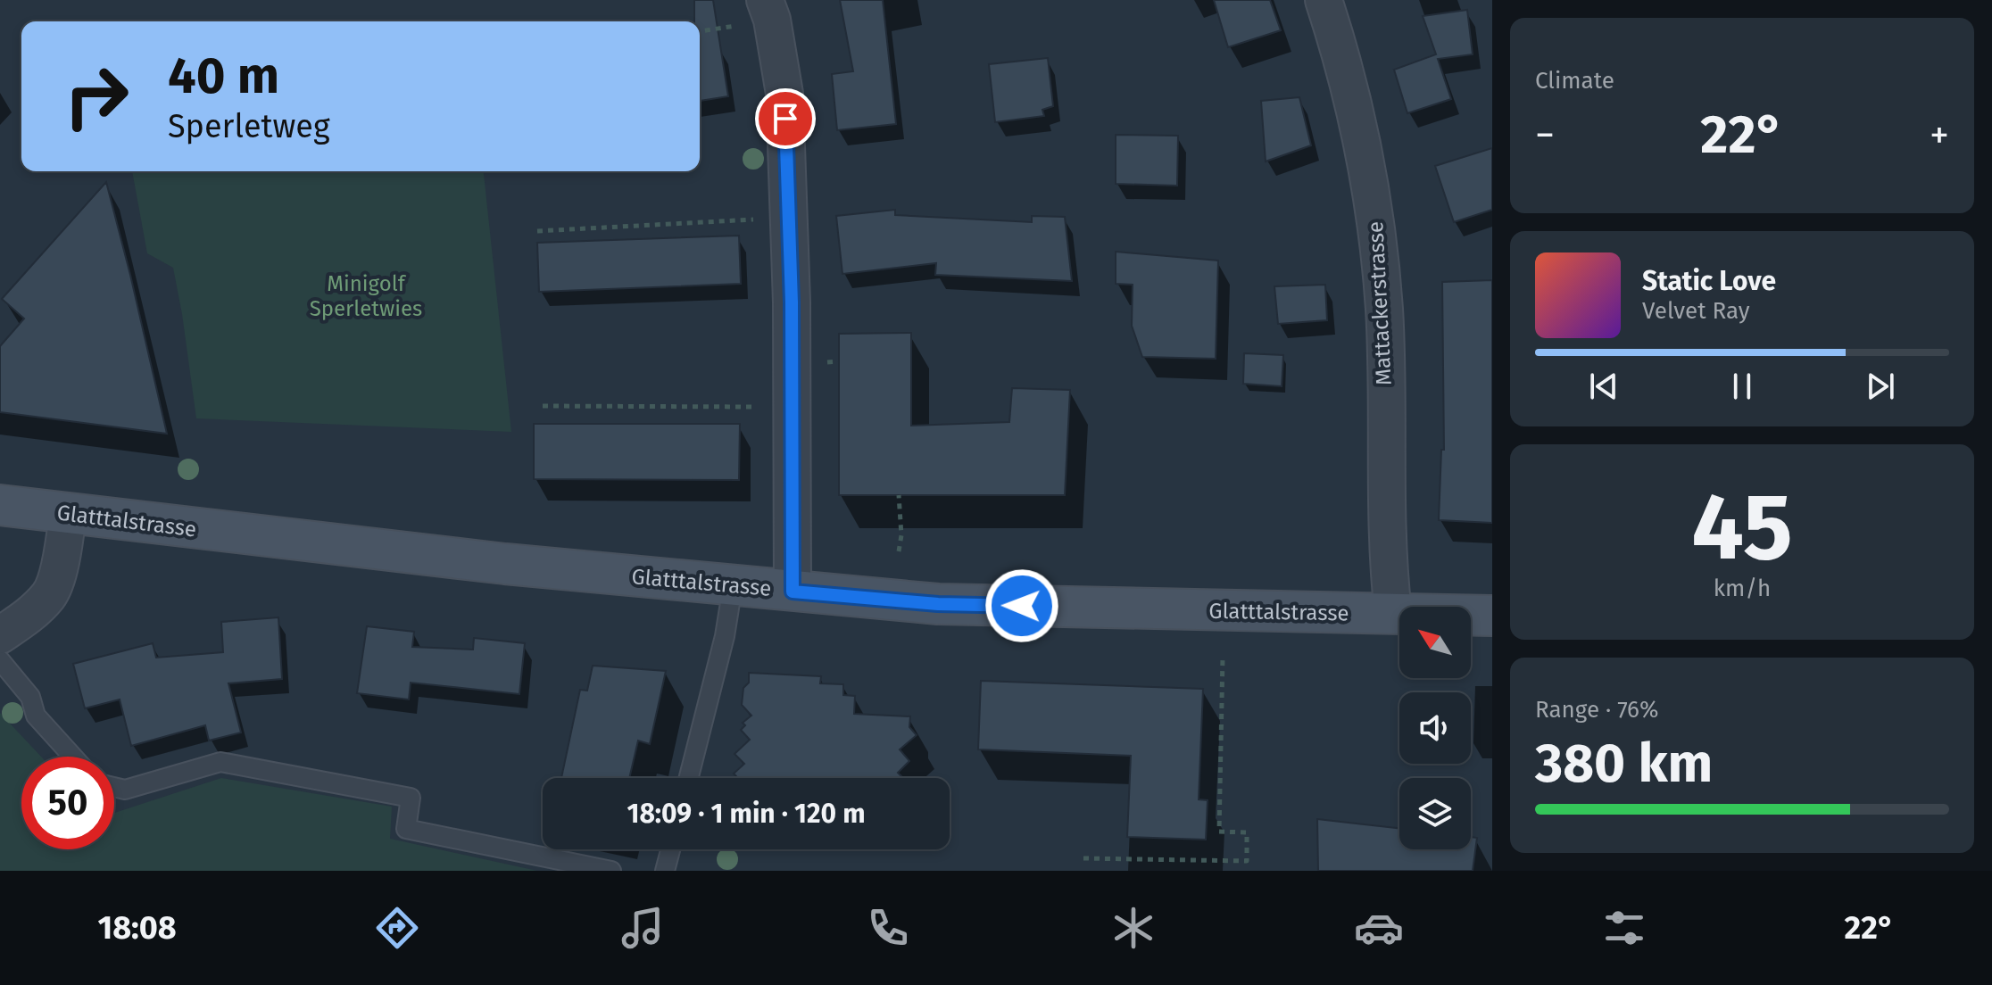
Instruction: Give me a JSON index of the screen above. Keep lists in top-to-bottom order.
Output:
{
  "streets": {
    "main road": ["Glatttalstrasse"],
    "street": ["Mattackerstrasse"]
  },
  "crossings": [
    ["Mattackerstrasse", "Glatttalstrasse"]
  ],
  "parks": ["Minigolf Sperletwies"],
  "north": "top left",
  "page": {
    "tile": [
      "Climate",
      ["45", "km/h"],
      ["Range · 76%", "380 km"]
    ],
    "turn": ["40 m", "Sperletweg"],
    "heat": ["−", "22°", "+"],
    "song": ["Static Love", "Velvet Ray"],
    "limit": "50",
    "trip": "18:09 · 1 min · 120 m",
    "tabs": ["18:08", "22°"]
  }
}
